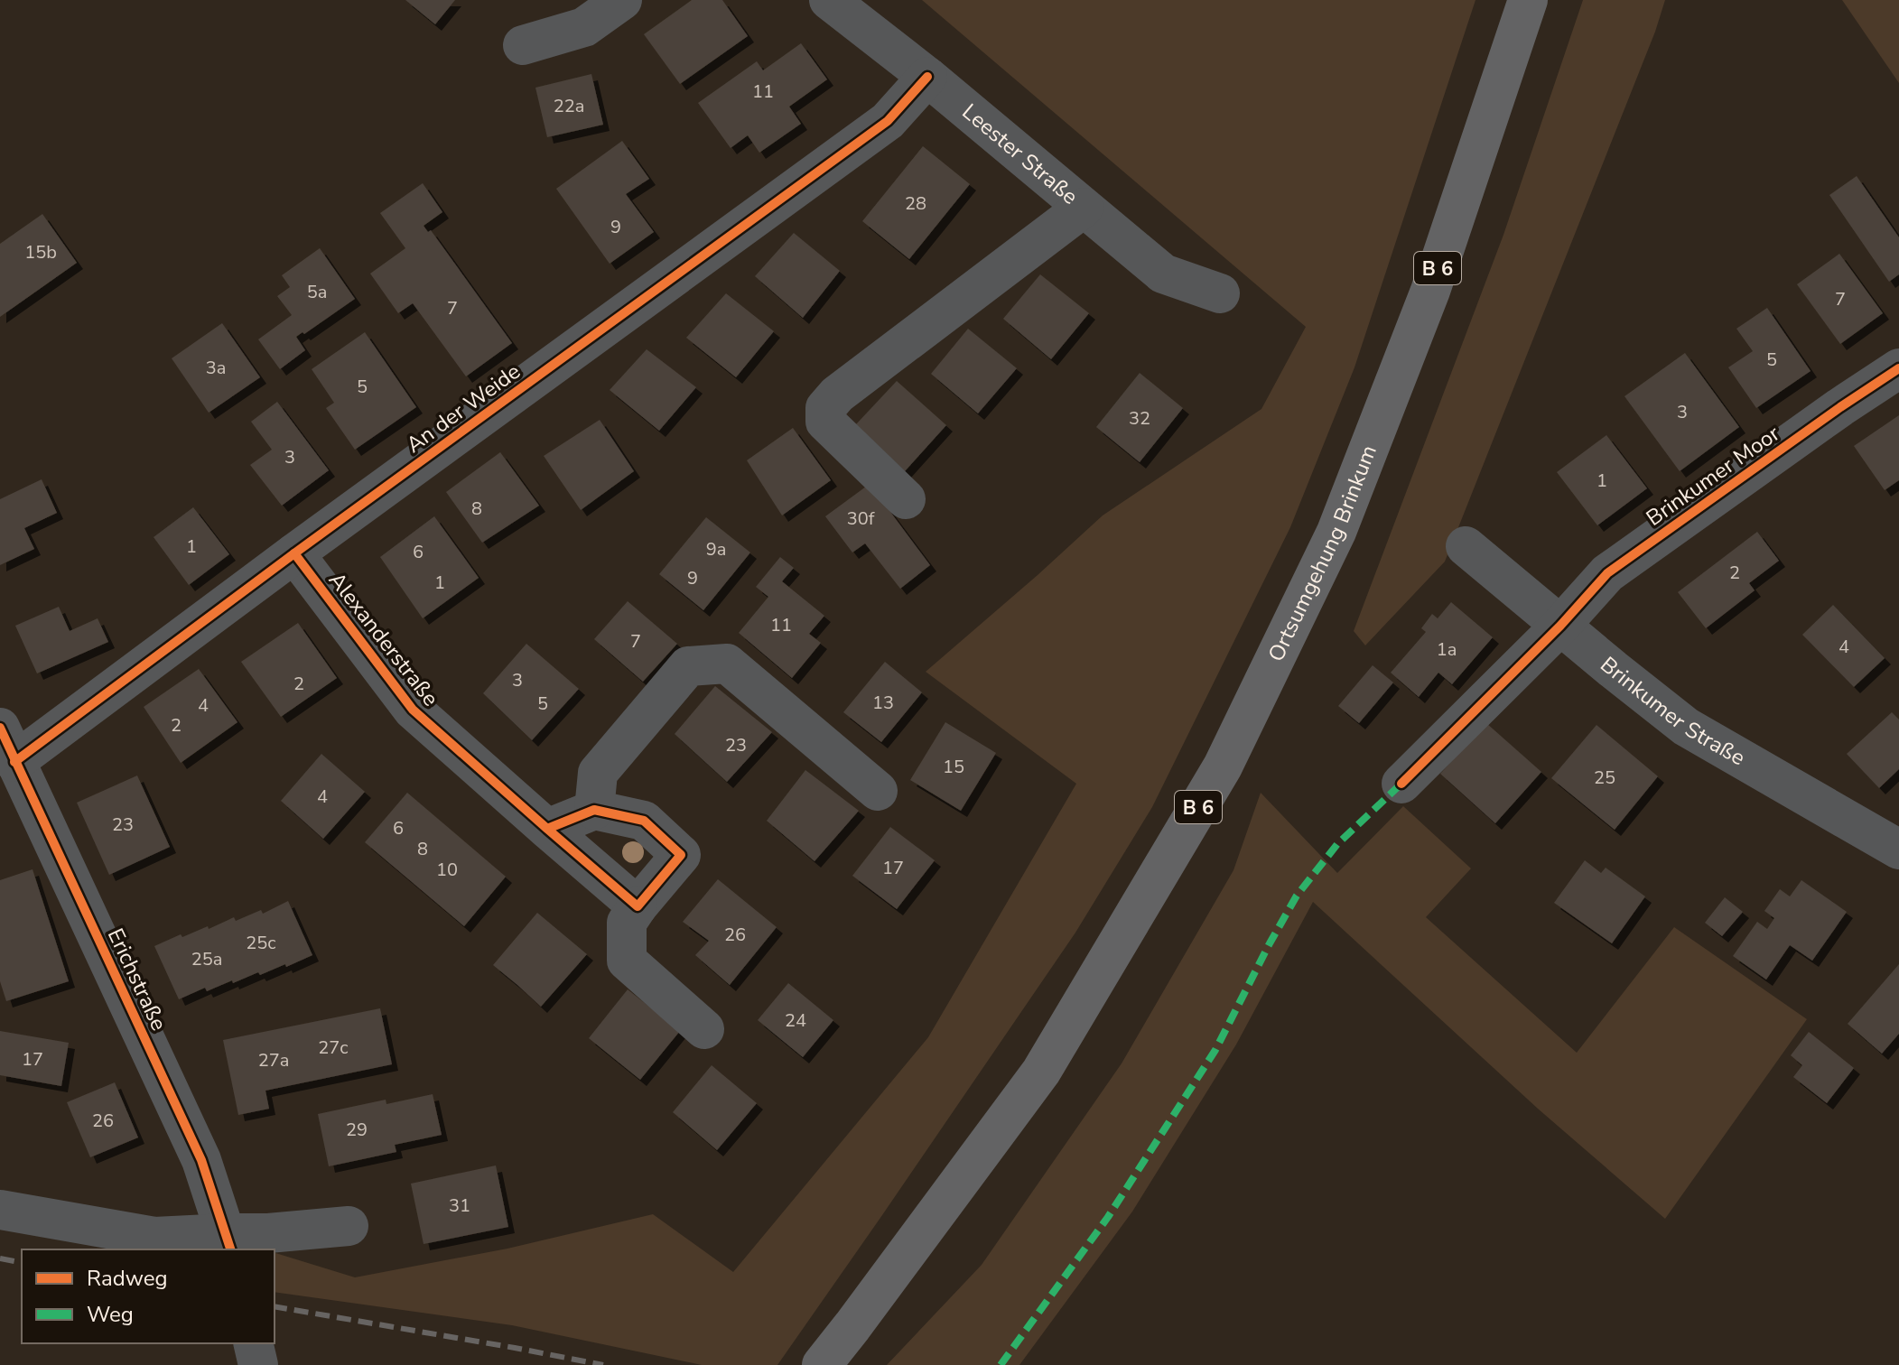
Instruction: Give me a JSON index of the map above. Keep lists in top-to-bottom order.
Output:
{
  "streets": {
    "highway": ["B 6", "Ortsumgehung Brinkum"],
    "street": [
      "Leester Straße",
      "An der Weide",
      "Brinkumer Moor",
      "Alexanderstraße",
      "Brinkumer Straße",
      "Erichstraße"
    ]
  },
  "crossings": [
    ["Leester Straße", "An der Weide"],
    ["An der Weide", "Alexanderstraße"],
    ["An der Weide", "Erichstraße"],
    ["Brinkumer Moor", "Brinkumer Straße"]
  ],
  "house_numbers": [
    "11",
    "22a",
    "28",
    "9",
    "15b",
    "5a",
    "7",
    "7",
    "5",
    "3a",
    "5",
    "3",
    "32",
    "3",
    "1",
    "8",
    "30f",
    "1",
    "9a",
    "6",
    "2",
    "9",
    "1",
    "11",
    "7",
    "4",
    "1a",
    "3",
    "2",
    "13",
    "5",
    "4",
    "2",
    "23",
    "15",
    "25",
    "4",
    "23",
    "6",
    "8",
    "17",
    "10",
    "26",
    "25c",
    "25a",
    "24",
    "27c",
    "17",
    "27a",
    "26",
    "29",
    "31"
  ],
  "legend": ["Radweg", "Weg"]
}
